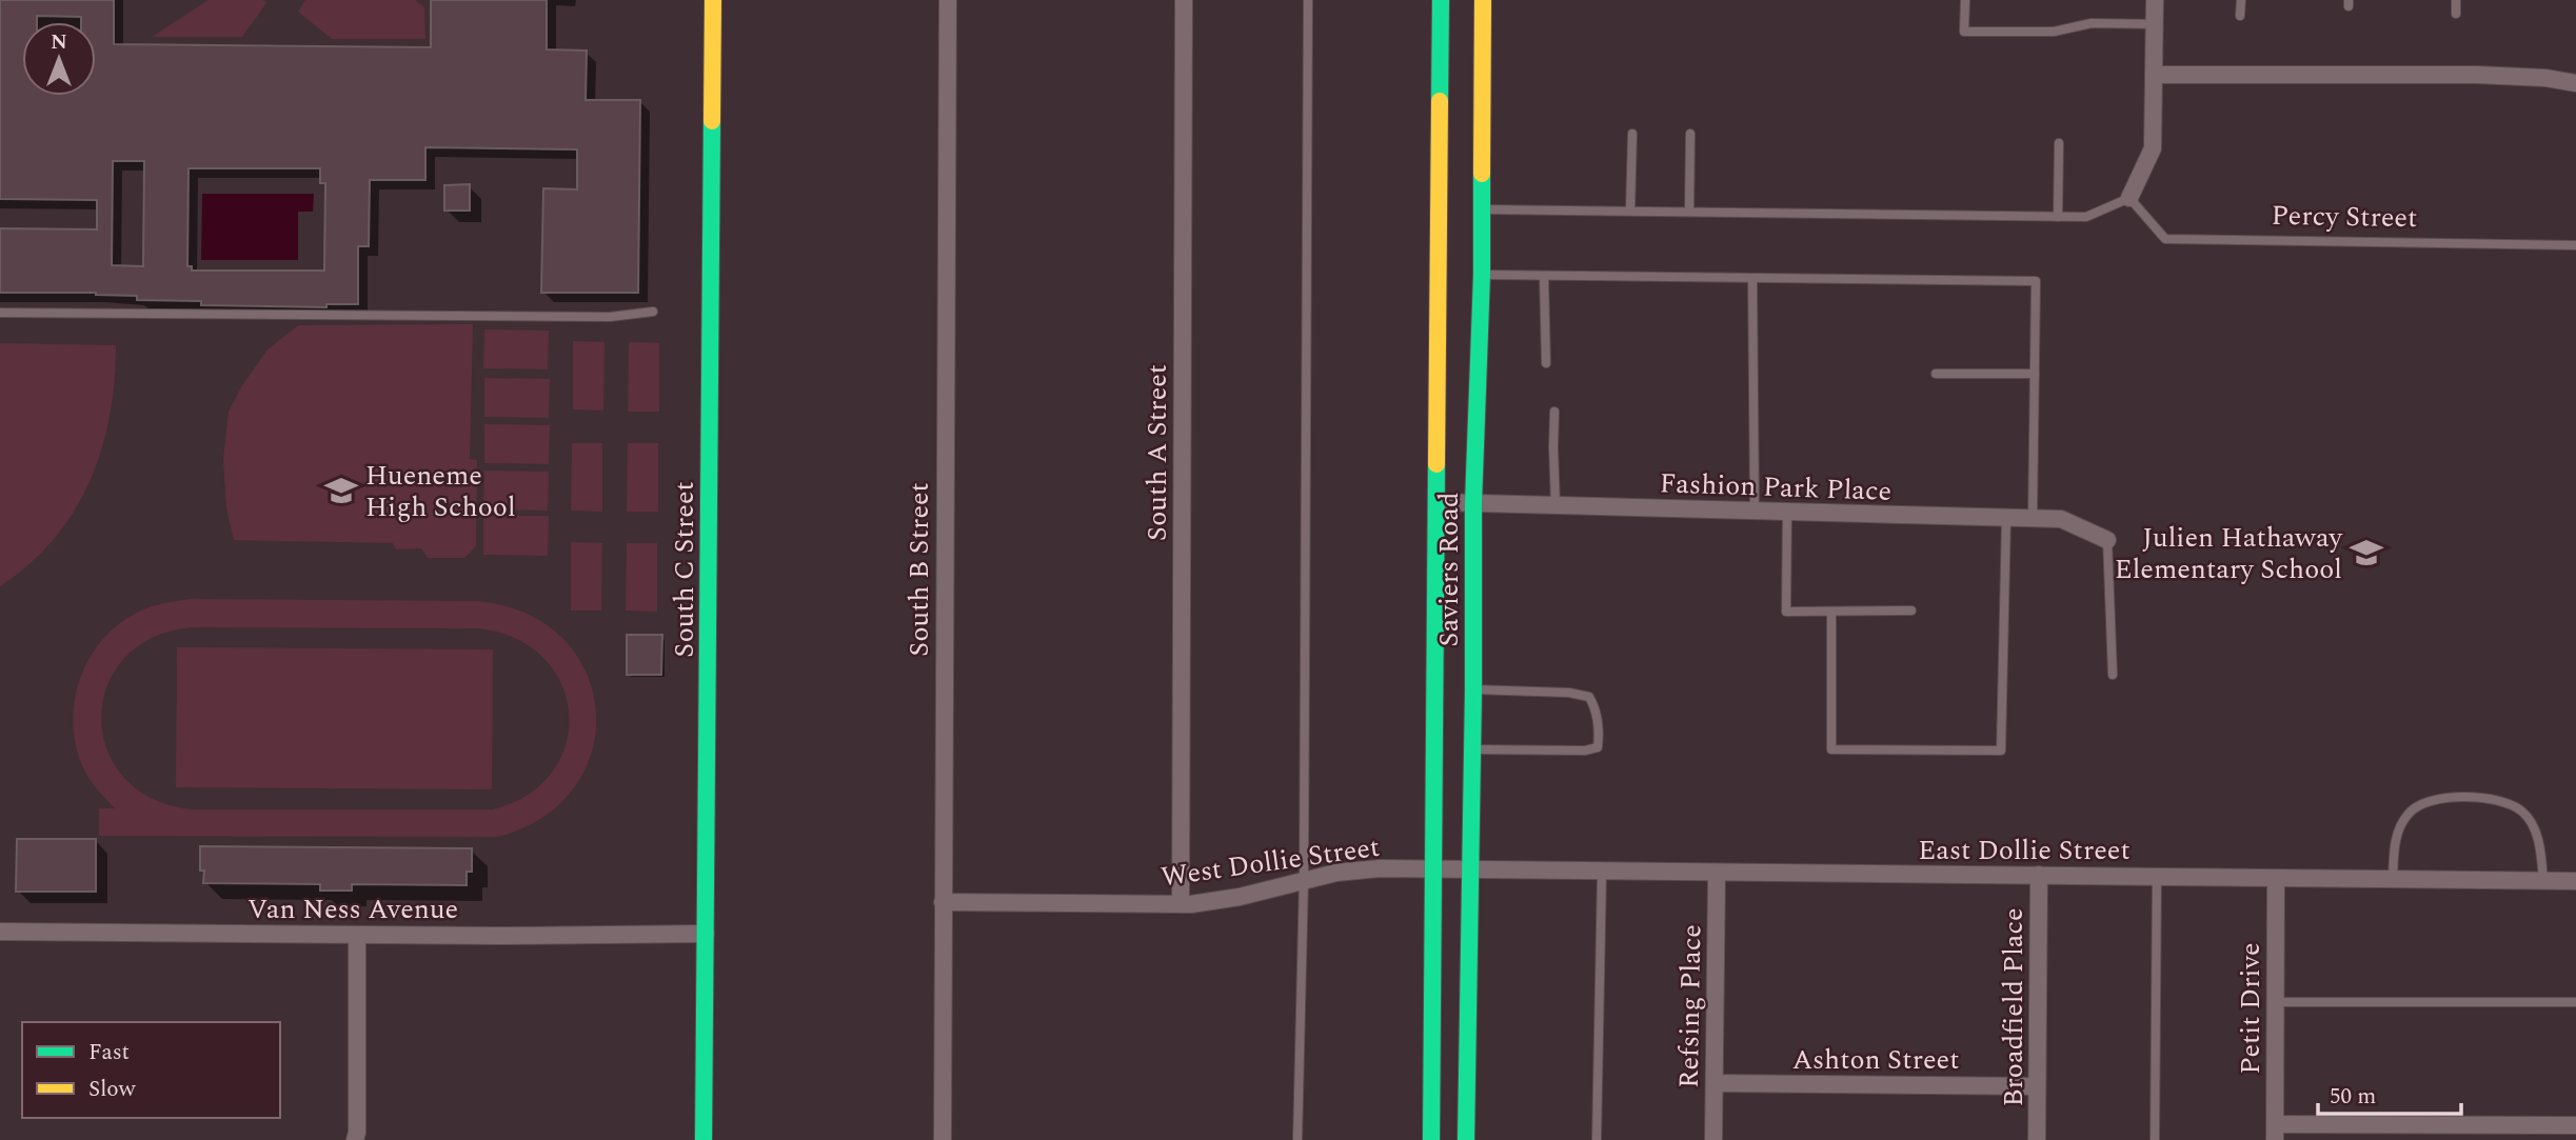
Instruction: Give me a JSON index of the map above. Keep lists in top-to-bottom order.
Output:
{
  "streets": {
    "main road": ["South C Street", "Saviers Road"],
    "street": [
      "South A Street",
      "Fashion Park Place",
      "South B Street",
      "East Dollie Street",
      "West Dollie Street",
      "Van Ness Avenue",
      "Refsing Place",
      "Broadfield Place",
      "Petit Drive",
      "Ashton Street"
    ],
    "lane": ["Percy Street"]
  },
  "crossings": [
    ["South A Street", "West Dollie Street"],
    ["Fashion Park Place", "Saviers Road"],
    ["South C Street", "Van Ness Avenue"],
    ["South B Street", "West Dollie Street"],
    ["Saviers Road", "East Dollie Street"],
    ["Saviers Road", "West Dollie Street"],
    ["East Dollie Street", "West Dollie Street"],
    ["East Dollie Street", "Refsing Place"],
    ["East Dollie Street", "Broadfield Place"],
    ["East Dollie Street", "Petit Drive"],
    ["Refsing Place", "Ashton Street"],
    ["Broadfield Place", "Ashton Street"]
  ],
  "places": {
    "school or university": ["Hueneme High School", "Julien Hathaway Elementary School"]
  },
  "legend": ["Fast", "Slow"],
  "scale_bar": "50 m",
  "north": "top"
}
